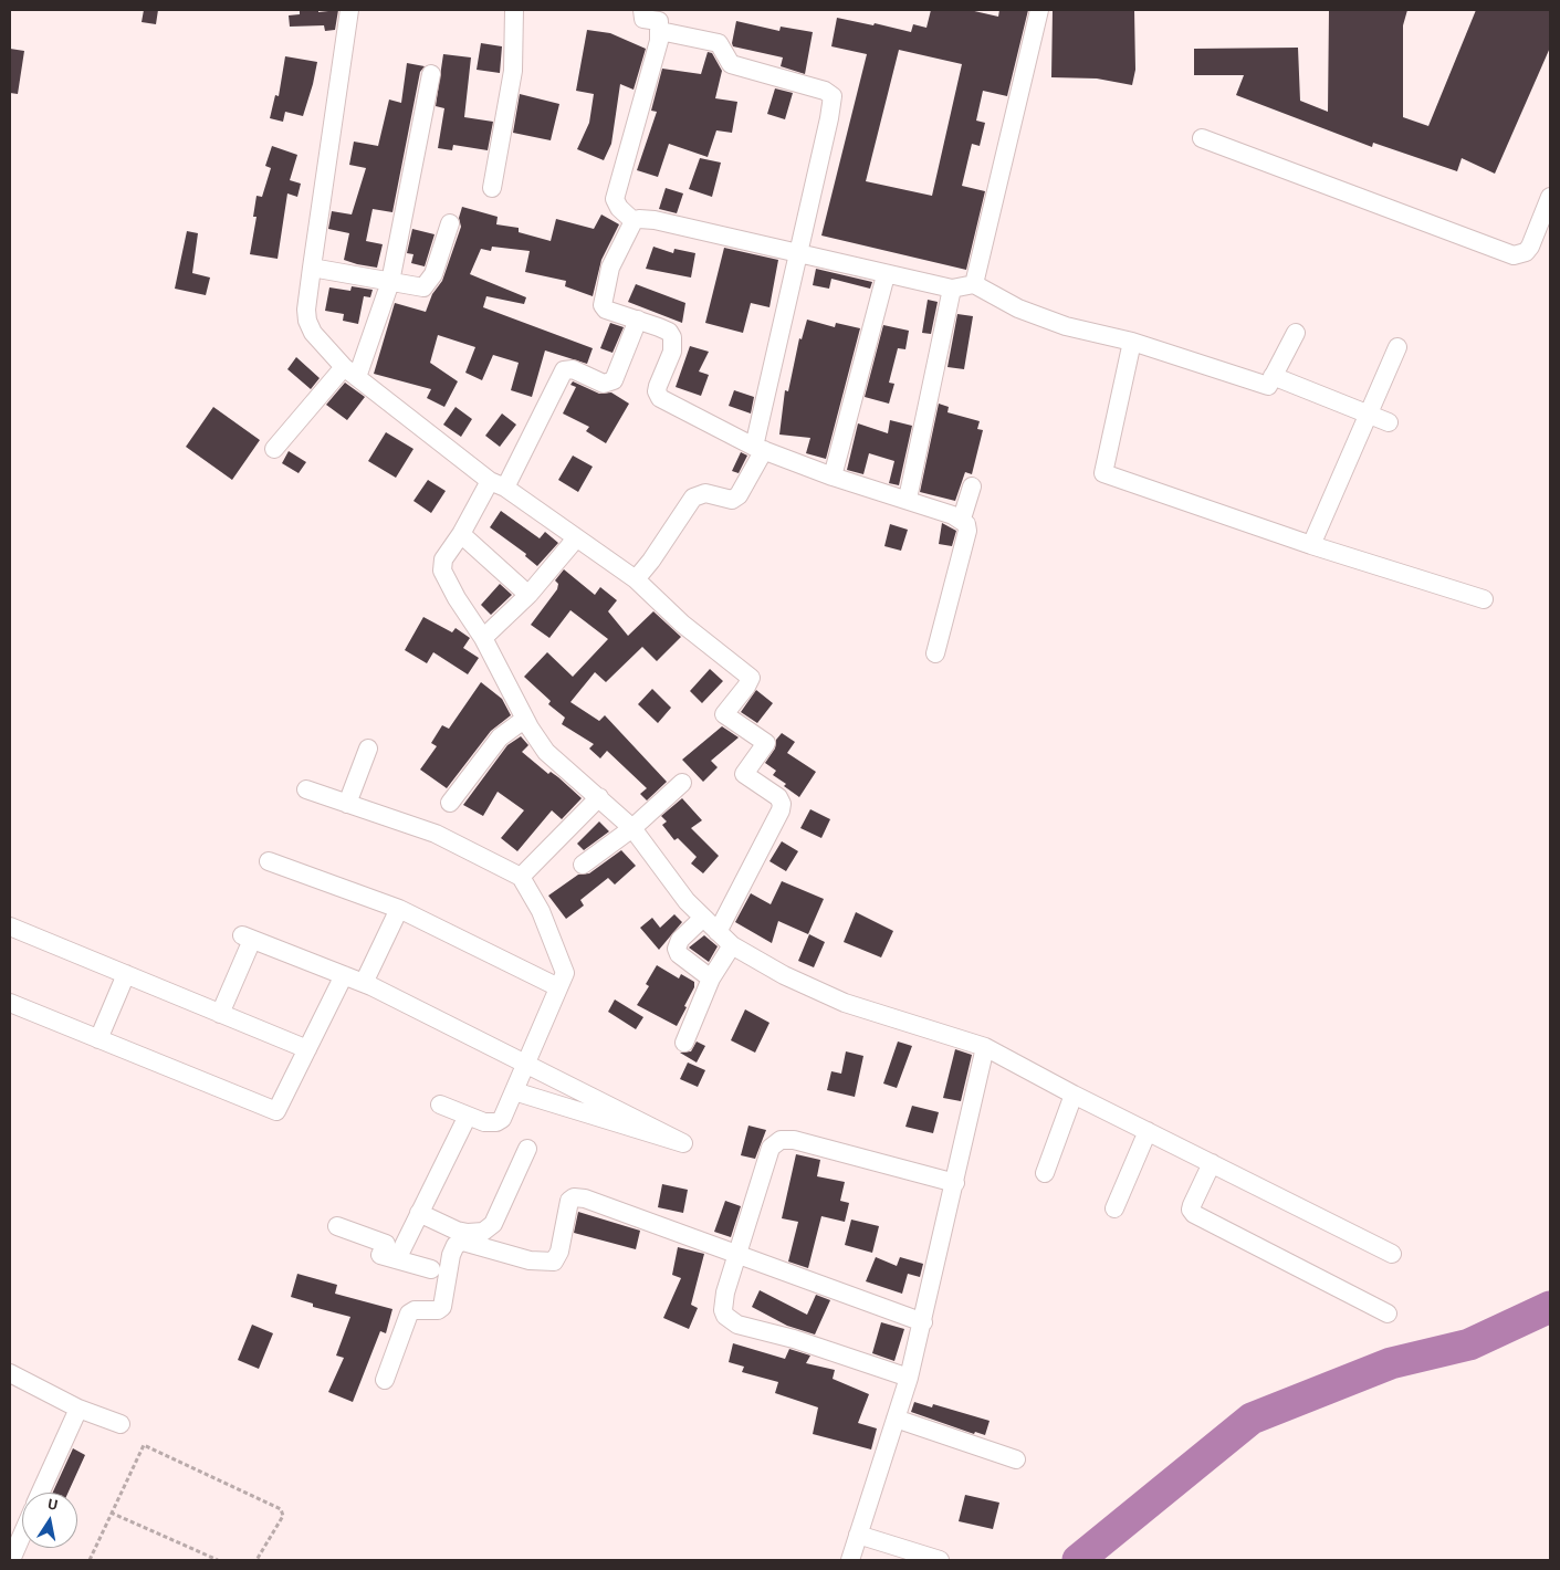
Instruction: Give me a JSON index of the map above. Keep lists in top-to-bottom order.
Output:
{
  "north": "top"
}
